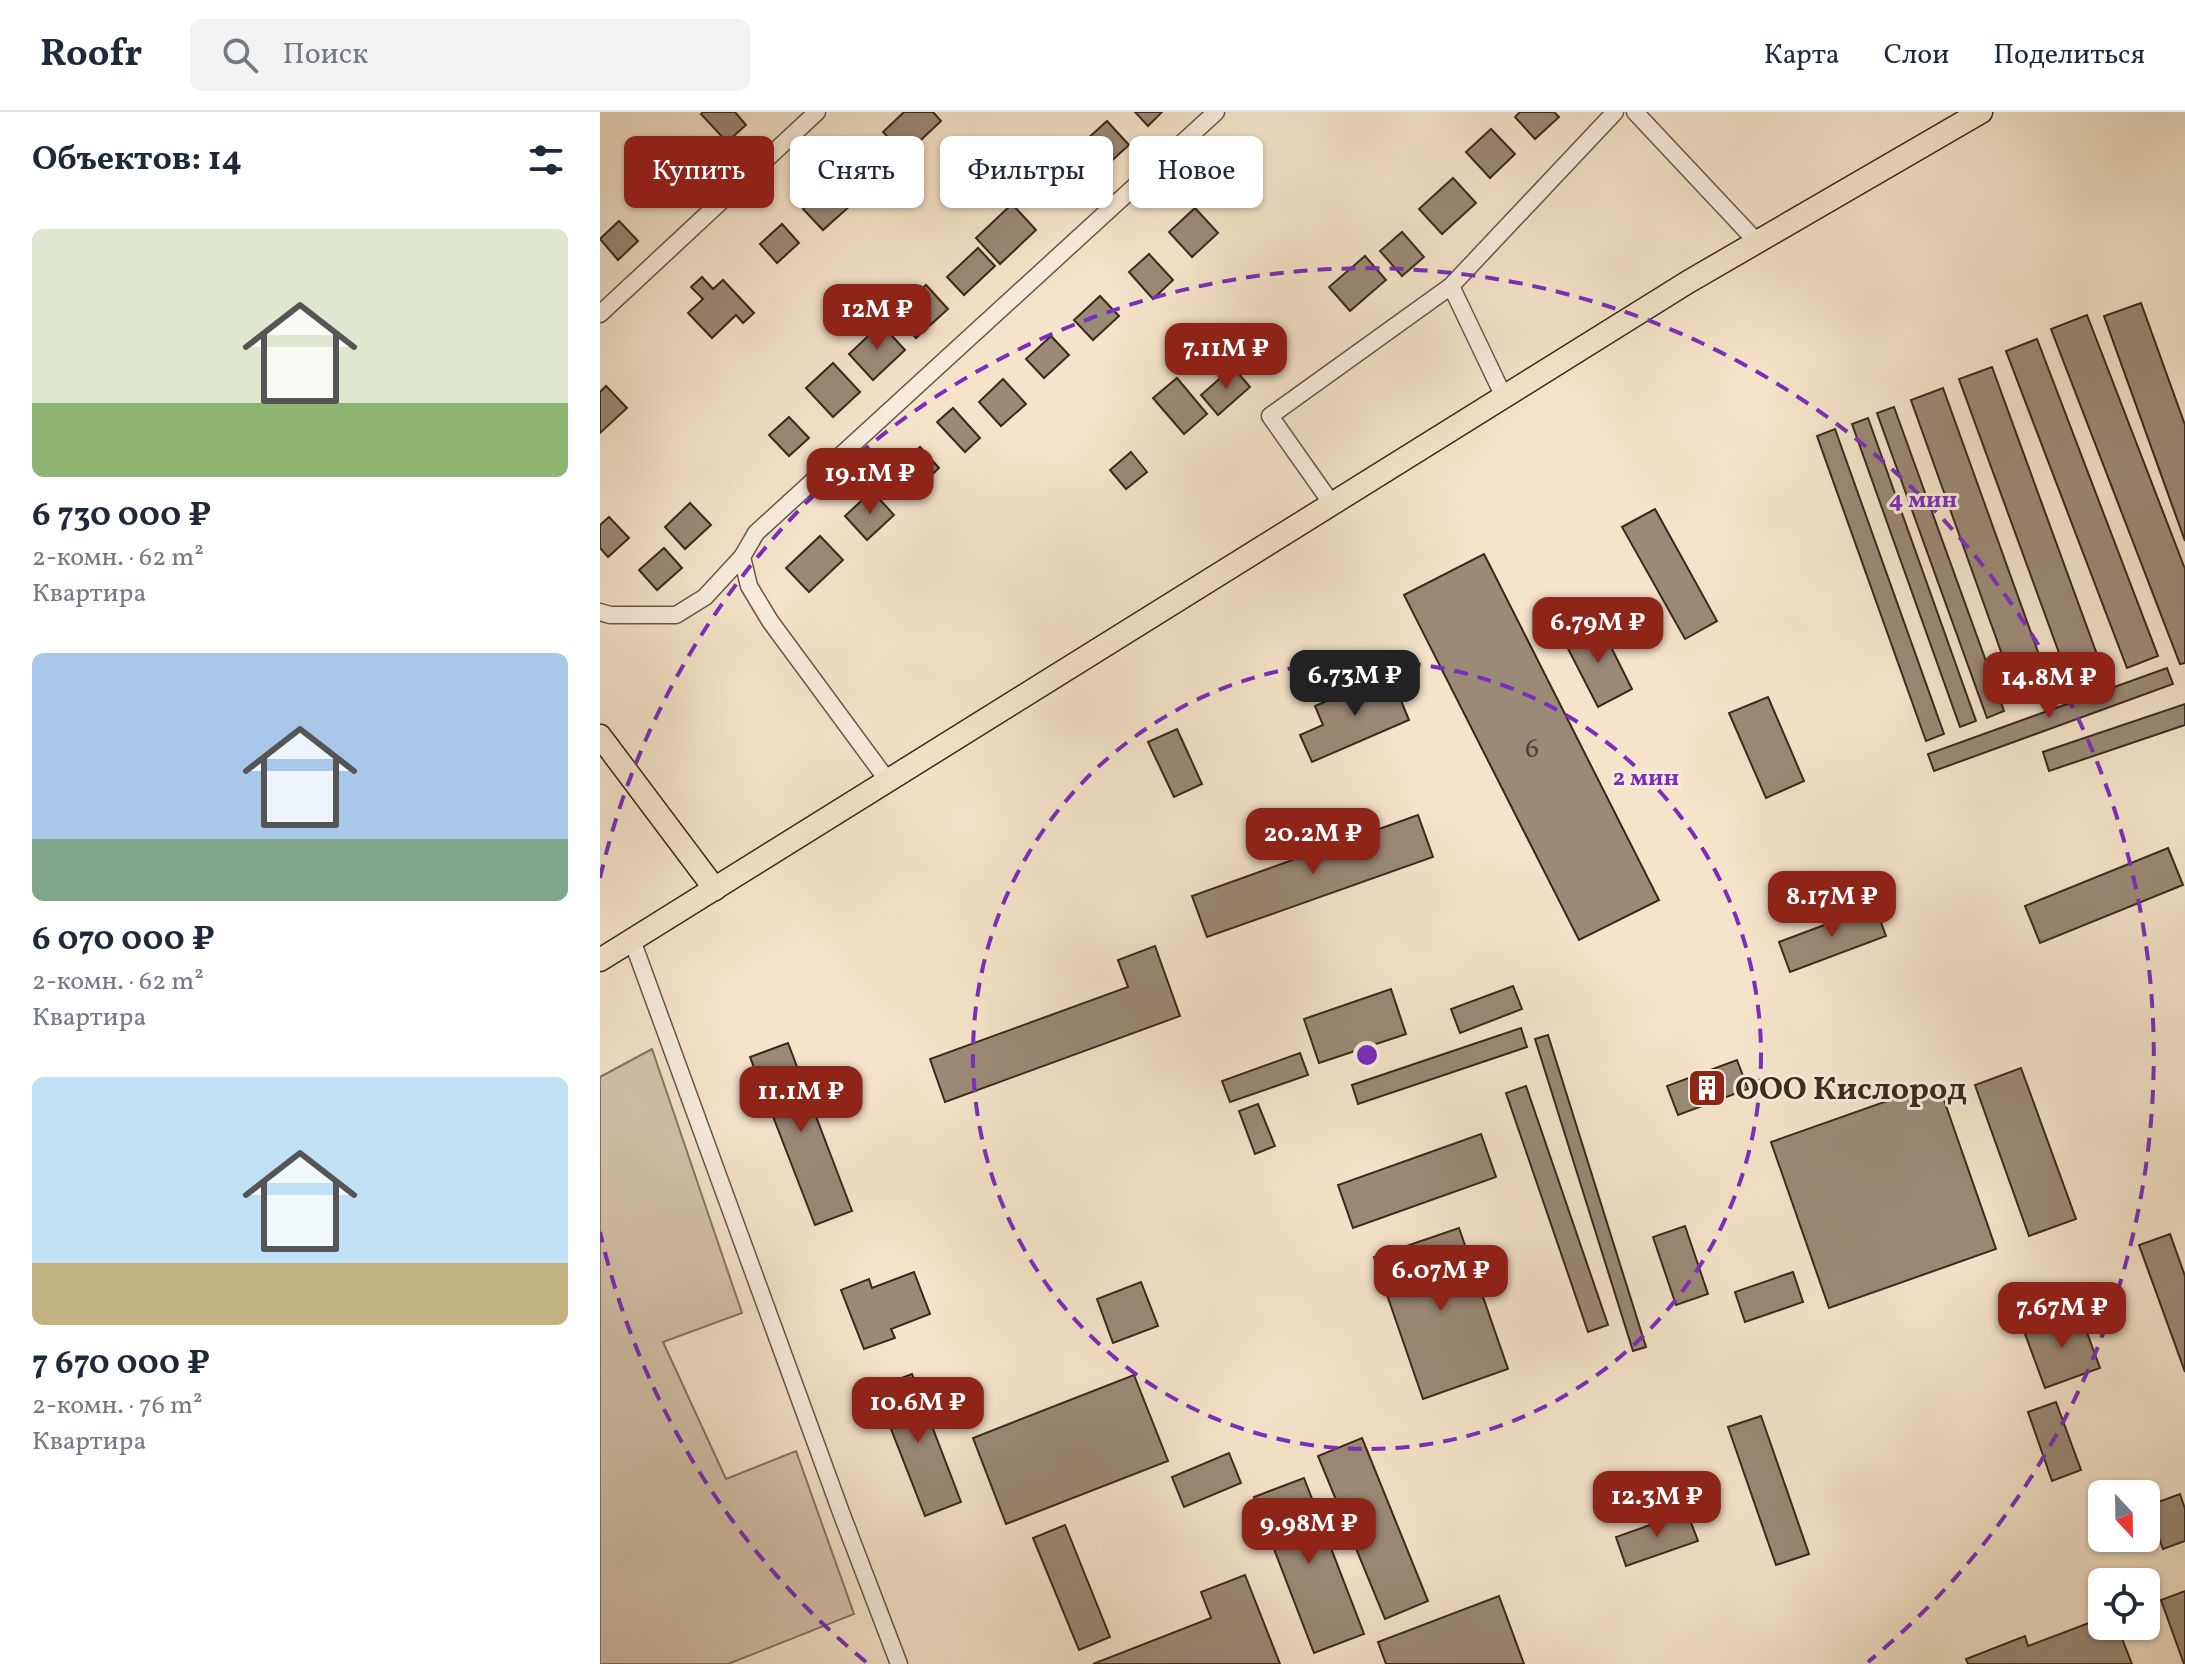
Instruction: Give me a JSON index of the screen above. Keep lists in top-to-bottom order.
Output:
{
  "places": {
    "building": ["ООО Кислород"]
  },
  "house_numbers": ["6"],
  "north": "bottom",
  "page": {
    "header": "Roofr",
    "search": "Поиск",
    "nav": ["Карта", "Слои", "Поделиться"],
    "heading": "Объектов: 14",
    "chip": [
      "Купить",
      "Снять",
      "Фильтры",
      "Новое"
    ],
    "list": [
      {
        "name": "6 730 000 ₽",
        "note": "2-комн. · 62 m² · Квартира"
      },
      {
        "name": "6 070 000 ₽",
        "note": "2-комн. · 62 m² · Квартира"
      },
      {
        "name": "7 670 000 ₽",
        "note": "2-комн. · 76 m² · Квартира"
      }
    ],
    "price": [
      "12M ₽",
      "7.11M ₽",
      "19.1M ₽",
      "6.79M ₽",
      "6.73M ₽",
      "14.8M ₽",
      "20.2M ₽",
      "8.17M ₽",
      "11.1M ₽",
      "6.07M ₽",
      "7.67M ₽",
      "10.6M ₽",
      "12.3M ₽",
      "9.98M ₽"
    ]
  },
  "rings": ["4 мин", "2 мин"]
}
